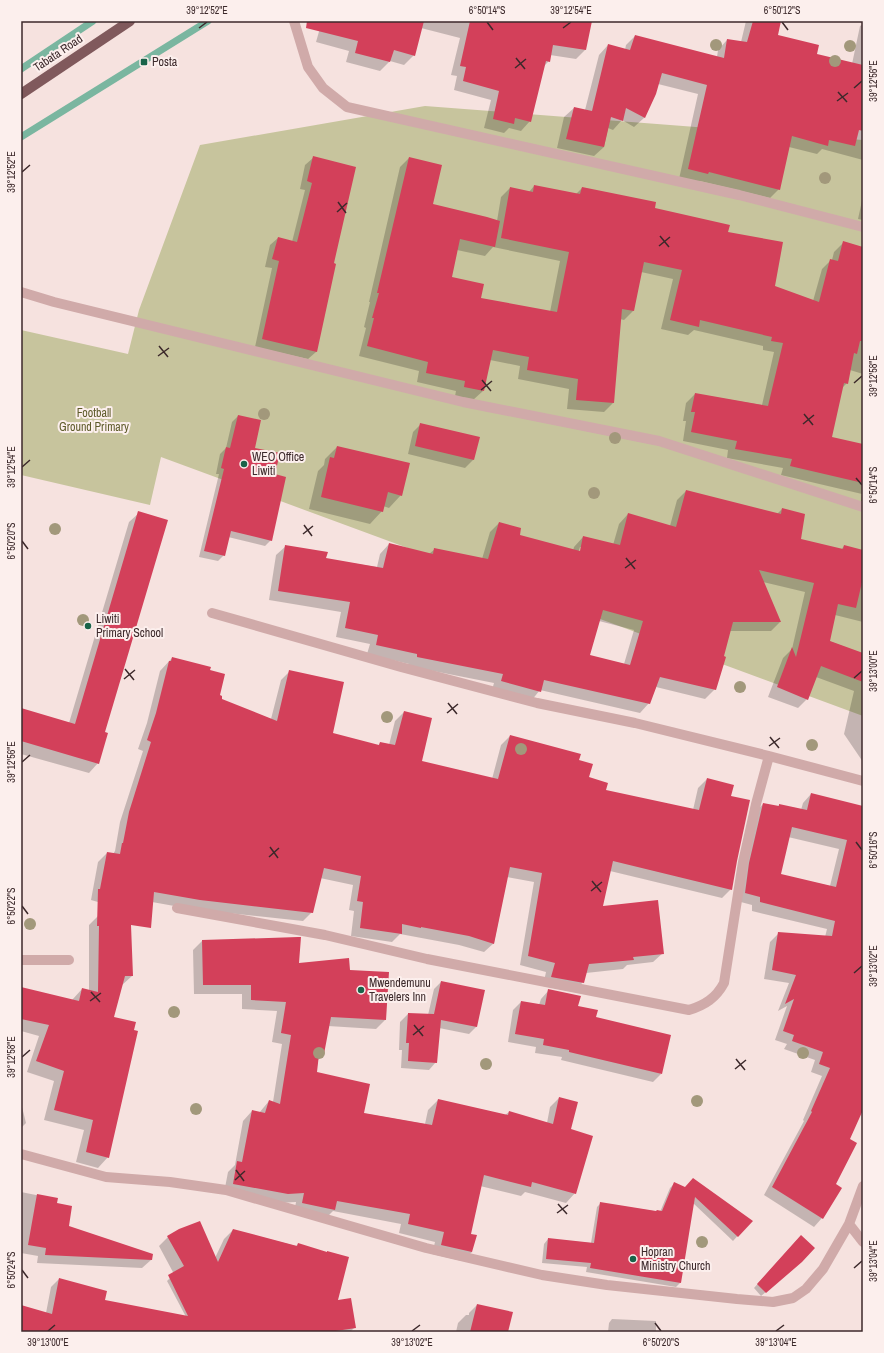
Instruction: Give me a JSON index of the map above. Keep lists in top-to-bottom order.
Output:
{
  "streets": {
    "main road": ["Tabata Road"]
  },
  "parks": ["Football Ground Primary"],
  "places": {
    "transit": ["Posta"],
    "other": [
      "WEO Office Liwiti",
      "Liwiti Primary School",
      "Mwendemunu Travelers Inn",
      "Hopran Ministry Church"
    ]
  },
  "coordinates": [
    "39°12'52\"E",
    "6°50'14\"S",
    "39°12'54\"E",
    "6°50'12\"S",
    "39°12'56\"E",
    "39°12'58\"E",
    "6°50'20\"S",
    "39°13'00\"E",
    "6°50'16\"S",
    "6°50'22\"S",
    "39°13'02\"E",
    "39°13'04\"E",
    "6°50'24\"S"
  ]
}
